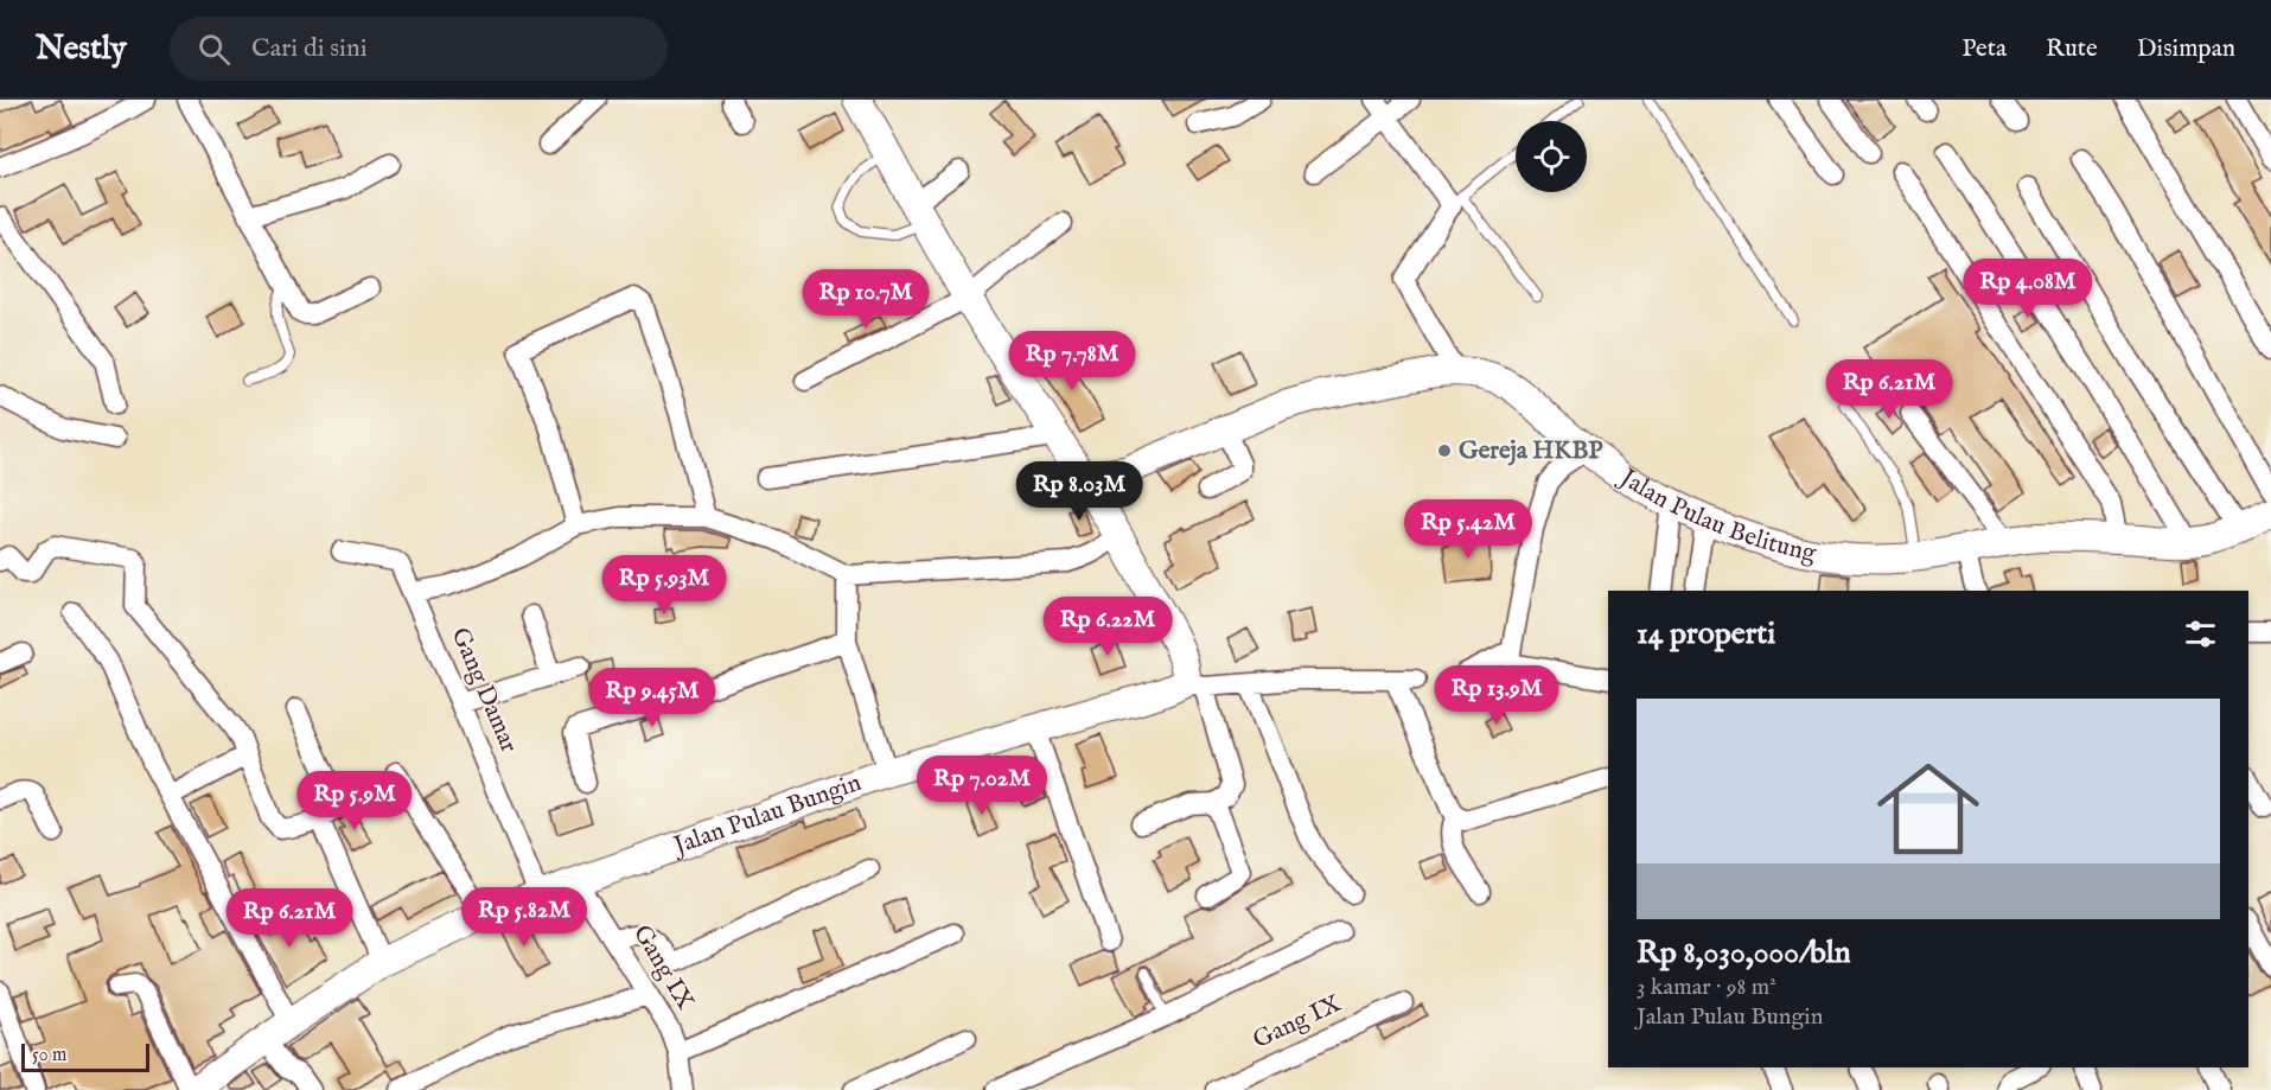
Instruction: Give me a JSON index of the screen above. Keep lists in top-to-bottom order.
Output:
{
  "streets": {
    "street": [
      "Jalan Pulau Belitung",
      "Gang Damar",
      "Jalan Pulau Bungin",
      "Gang IX"
    ]
  },
  "crossings": [
    ["Gang Damar", "Jalan Pulau Bungin"],
    ["Jalan Pulau Bungin", "Gang IX"]
  ],
  "places": ["Gereja HKBP"],
  "scale_bar": "50 m",
  "page": {
    "header": "Nestly",
    "search": "Cari di sini",
    "nav": ["Peta", "Rute", "Disimpan"],
    "price": [
      "Rp 4.08M",
      "Rp 10.7M",
      "Rp 7.78M",
      "Rp 6.21M",
      "Rp 8.03M",
      "Rp 5.42M",
      "Rp 5.93M",
      "Rp 6.22M",
      "Rp 13.9M",
      "Rp 9.45M",
      "Rp 7.02M",
      "Rp 5.9M",
      "Rp 5.82M",
      "Rp 6.21M"
    ],
    "heading": "14 properti",
    "list": [
      {
        "name": "Rp 8,030,000/bln",
        "note": "3 kamar · 98 m² · Jalan Pulau Bungin"
      }
    ],
    "scale": "50 m"
  }
}
